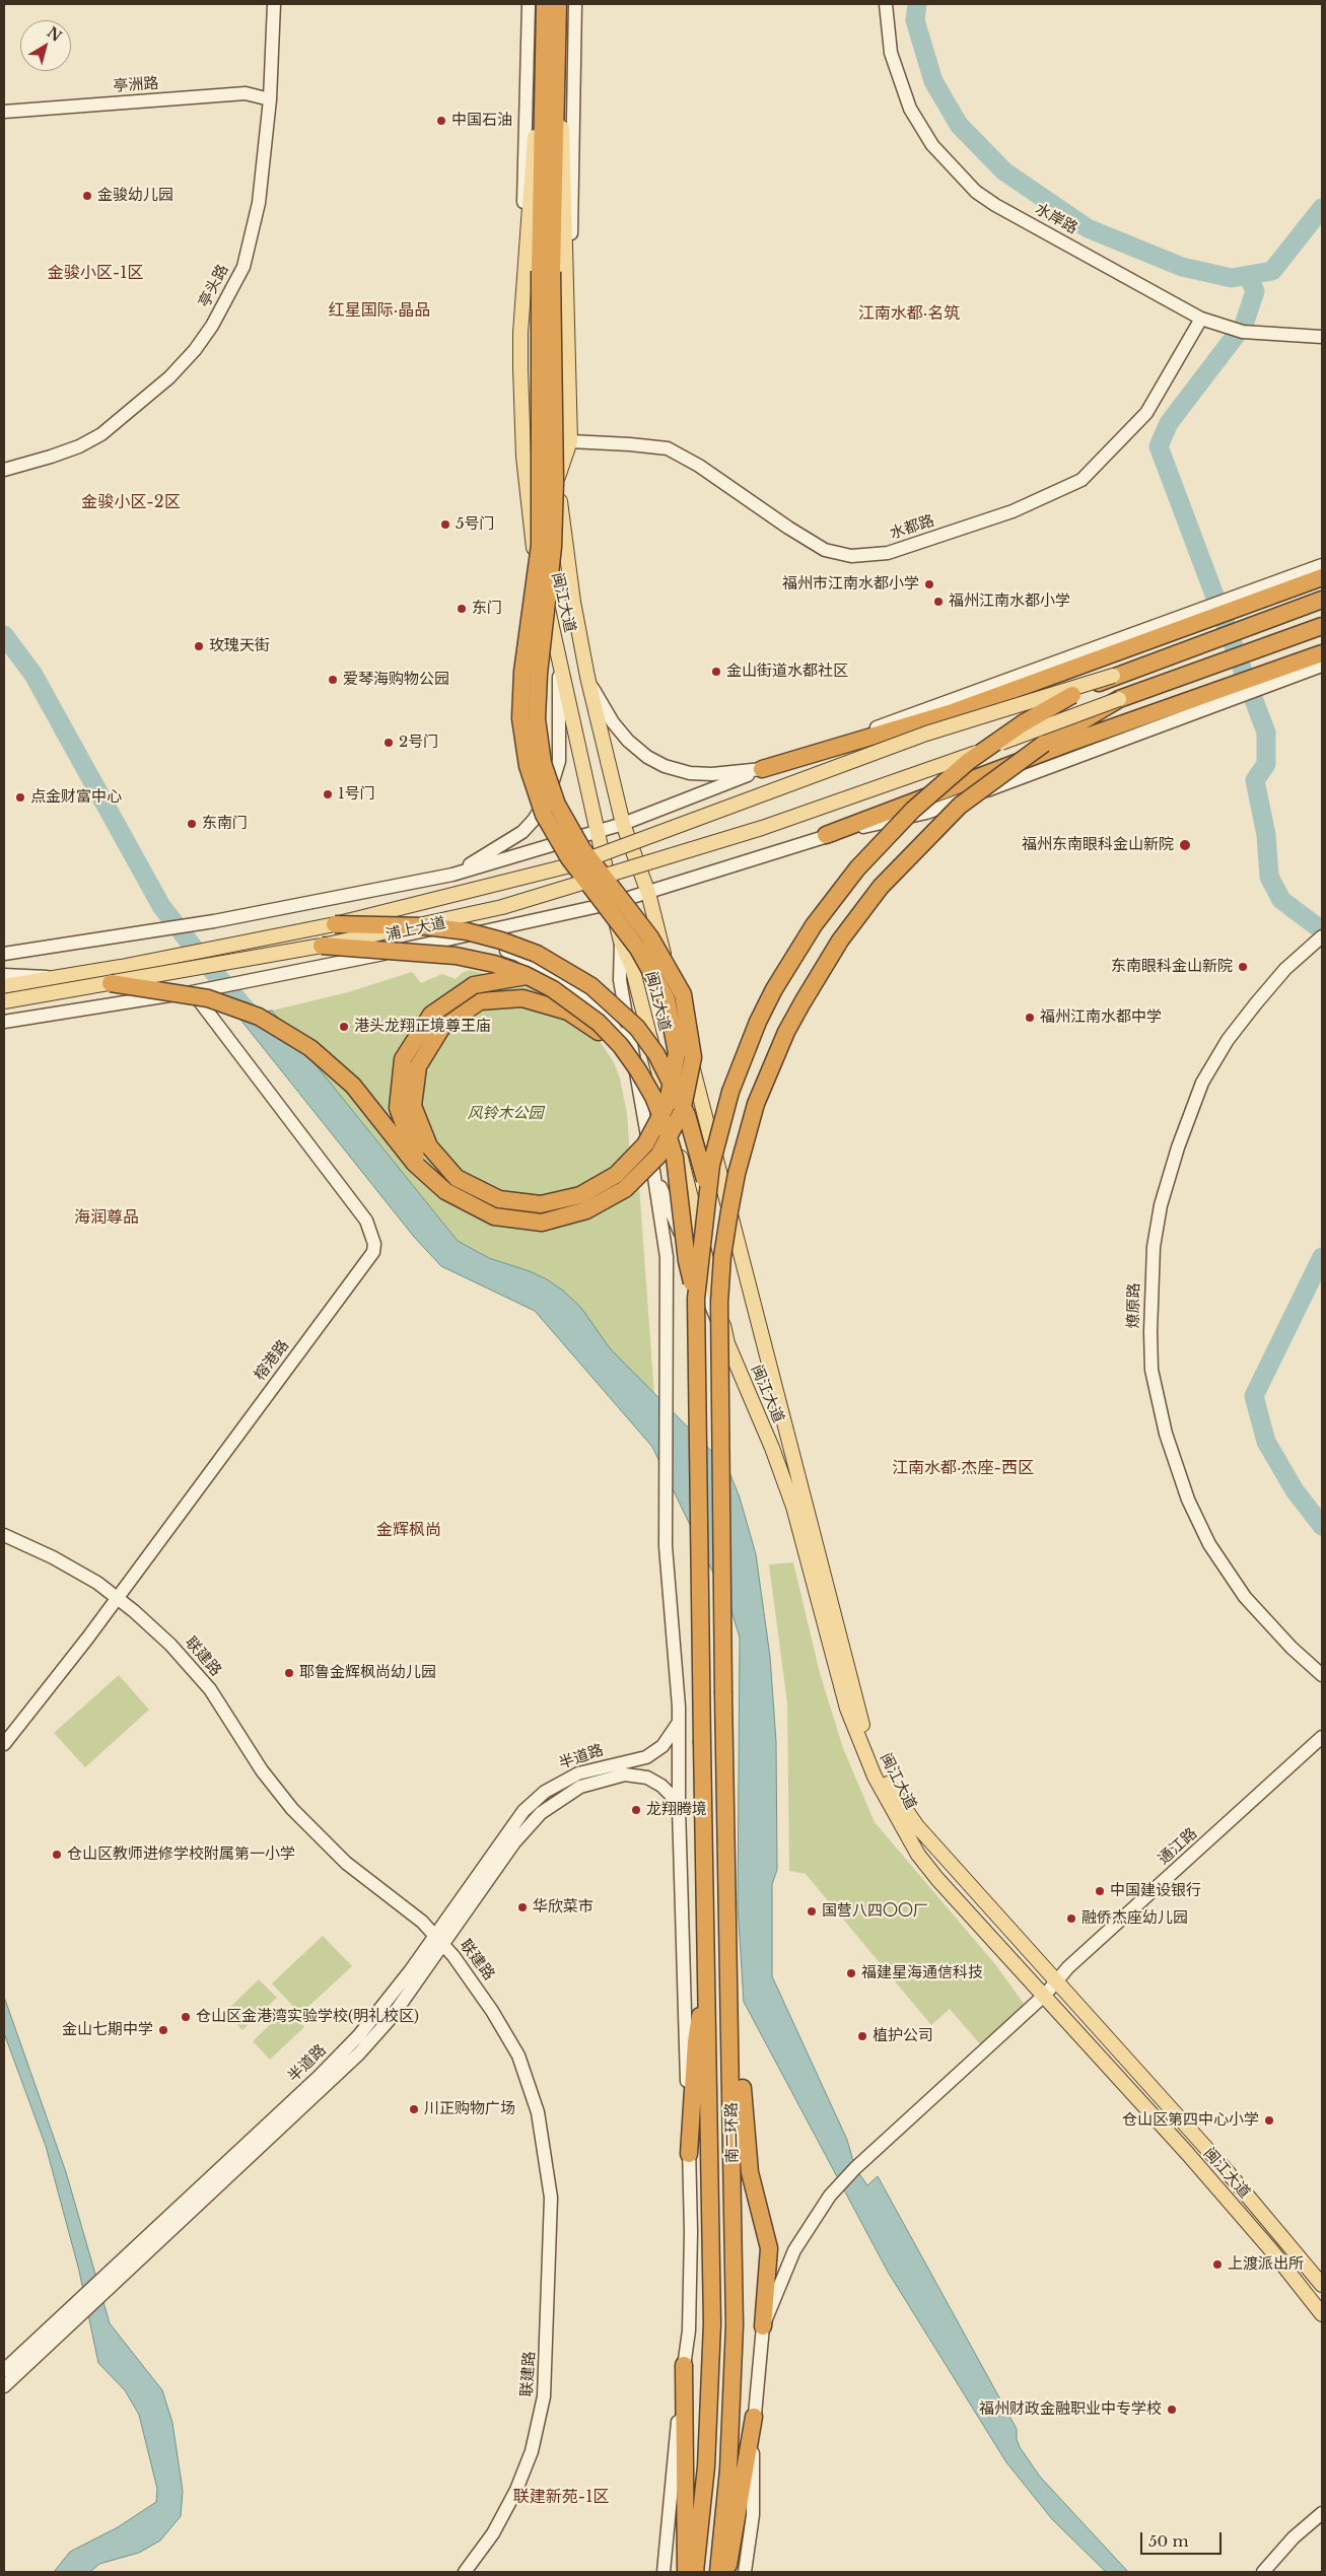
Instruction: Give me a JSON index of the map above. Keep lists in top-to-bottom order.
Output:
{
  "streets": {
    "highway": ["南二环路"],
    "main road": [
      "亭洲路",
      "水岸路",
      "亭头路",
      "水都路",
      "闽江大道",
      "浦上大道",
      "燎原路",
      "榕港路",
      "联建路",
      "半道路",
      "通江路"
    ]
  },
  "crossings": [
    ["亭洲路", "亭头路"],
    ["水岸路", "水都路"],
    ["水都路", "闽江大道"],
    ["闽江大道", "浦上大道"],
    ["闽江大道", "通江路"],
    ["浦上大道", "榕港路"],
    ["榕港路", "联建路"],
    ["联建路", "半道路"]
  ],
  "districts": [
    "金骏小区-1区",
    "红星国际·晶品",
    "江南水都·名筑",
    "金骏小区-2区",
    "海润尊品",
    "江南水都·杰座-西区",
    "金辉枫尚",
    "联建新苑-1区"
  ],
  "parks": ["风铃木公园"],
  "places": [
    "中国石油",
    "金骏幼儿园",
    "5号门",
    "福州市江南水都小学",
    "福州江南水都小学",
    "东门",
    "玫瑰天街",
    "金山街道水都社区",
    "爱琴海购物公园",
    "2号门",
    "1号门",
    "点金财富中心",
    "东南门",
    "福州东南眼科金山新院",
    "东南眼科金山新院",
    "福州江南水都中学",
    "港头龙翔正境尊王庙",
    "耶鲁金辉枫尚幼儿园",
    "龙翔腾境",
    "仓山区教师进修学校附属第一小学",
    "中国建设银行",
    "华欣菜市",
    "国营八四〇〇厂",
    "融侨杰座幼儿园",
    "福建星海通信科技",
    "仓山区金港湾实验学校(明礼校区)",
    "金山七期中学",
    "植护公司",
    "川正购物广场",
    "仓山区第四中心小学",
    "上渡派出所",
    "福州财政金融职业中专学校"
  ],
  "scale_bar": "50 m",
  "north": "top right"
}
